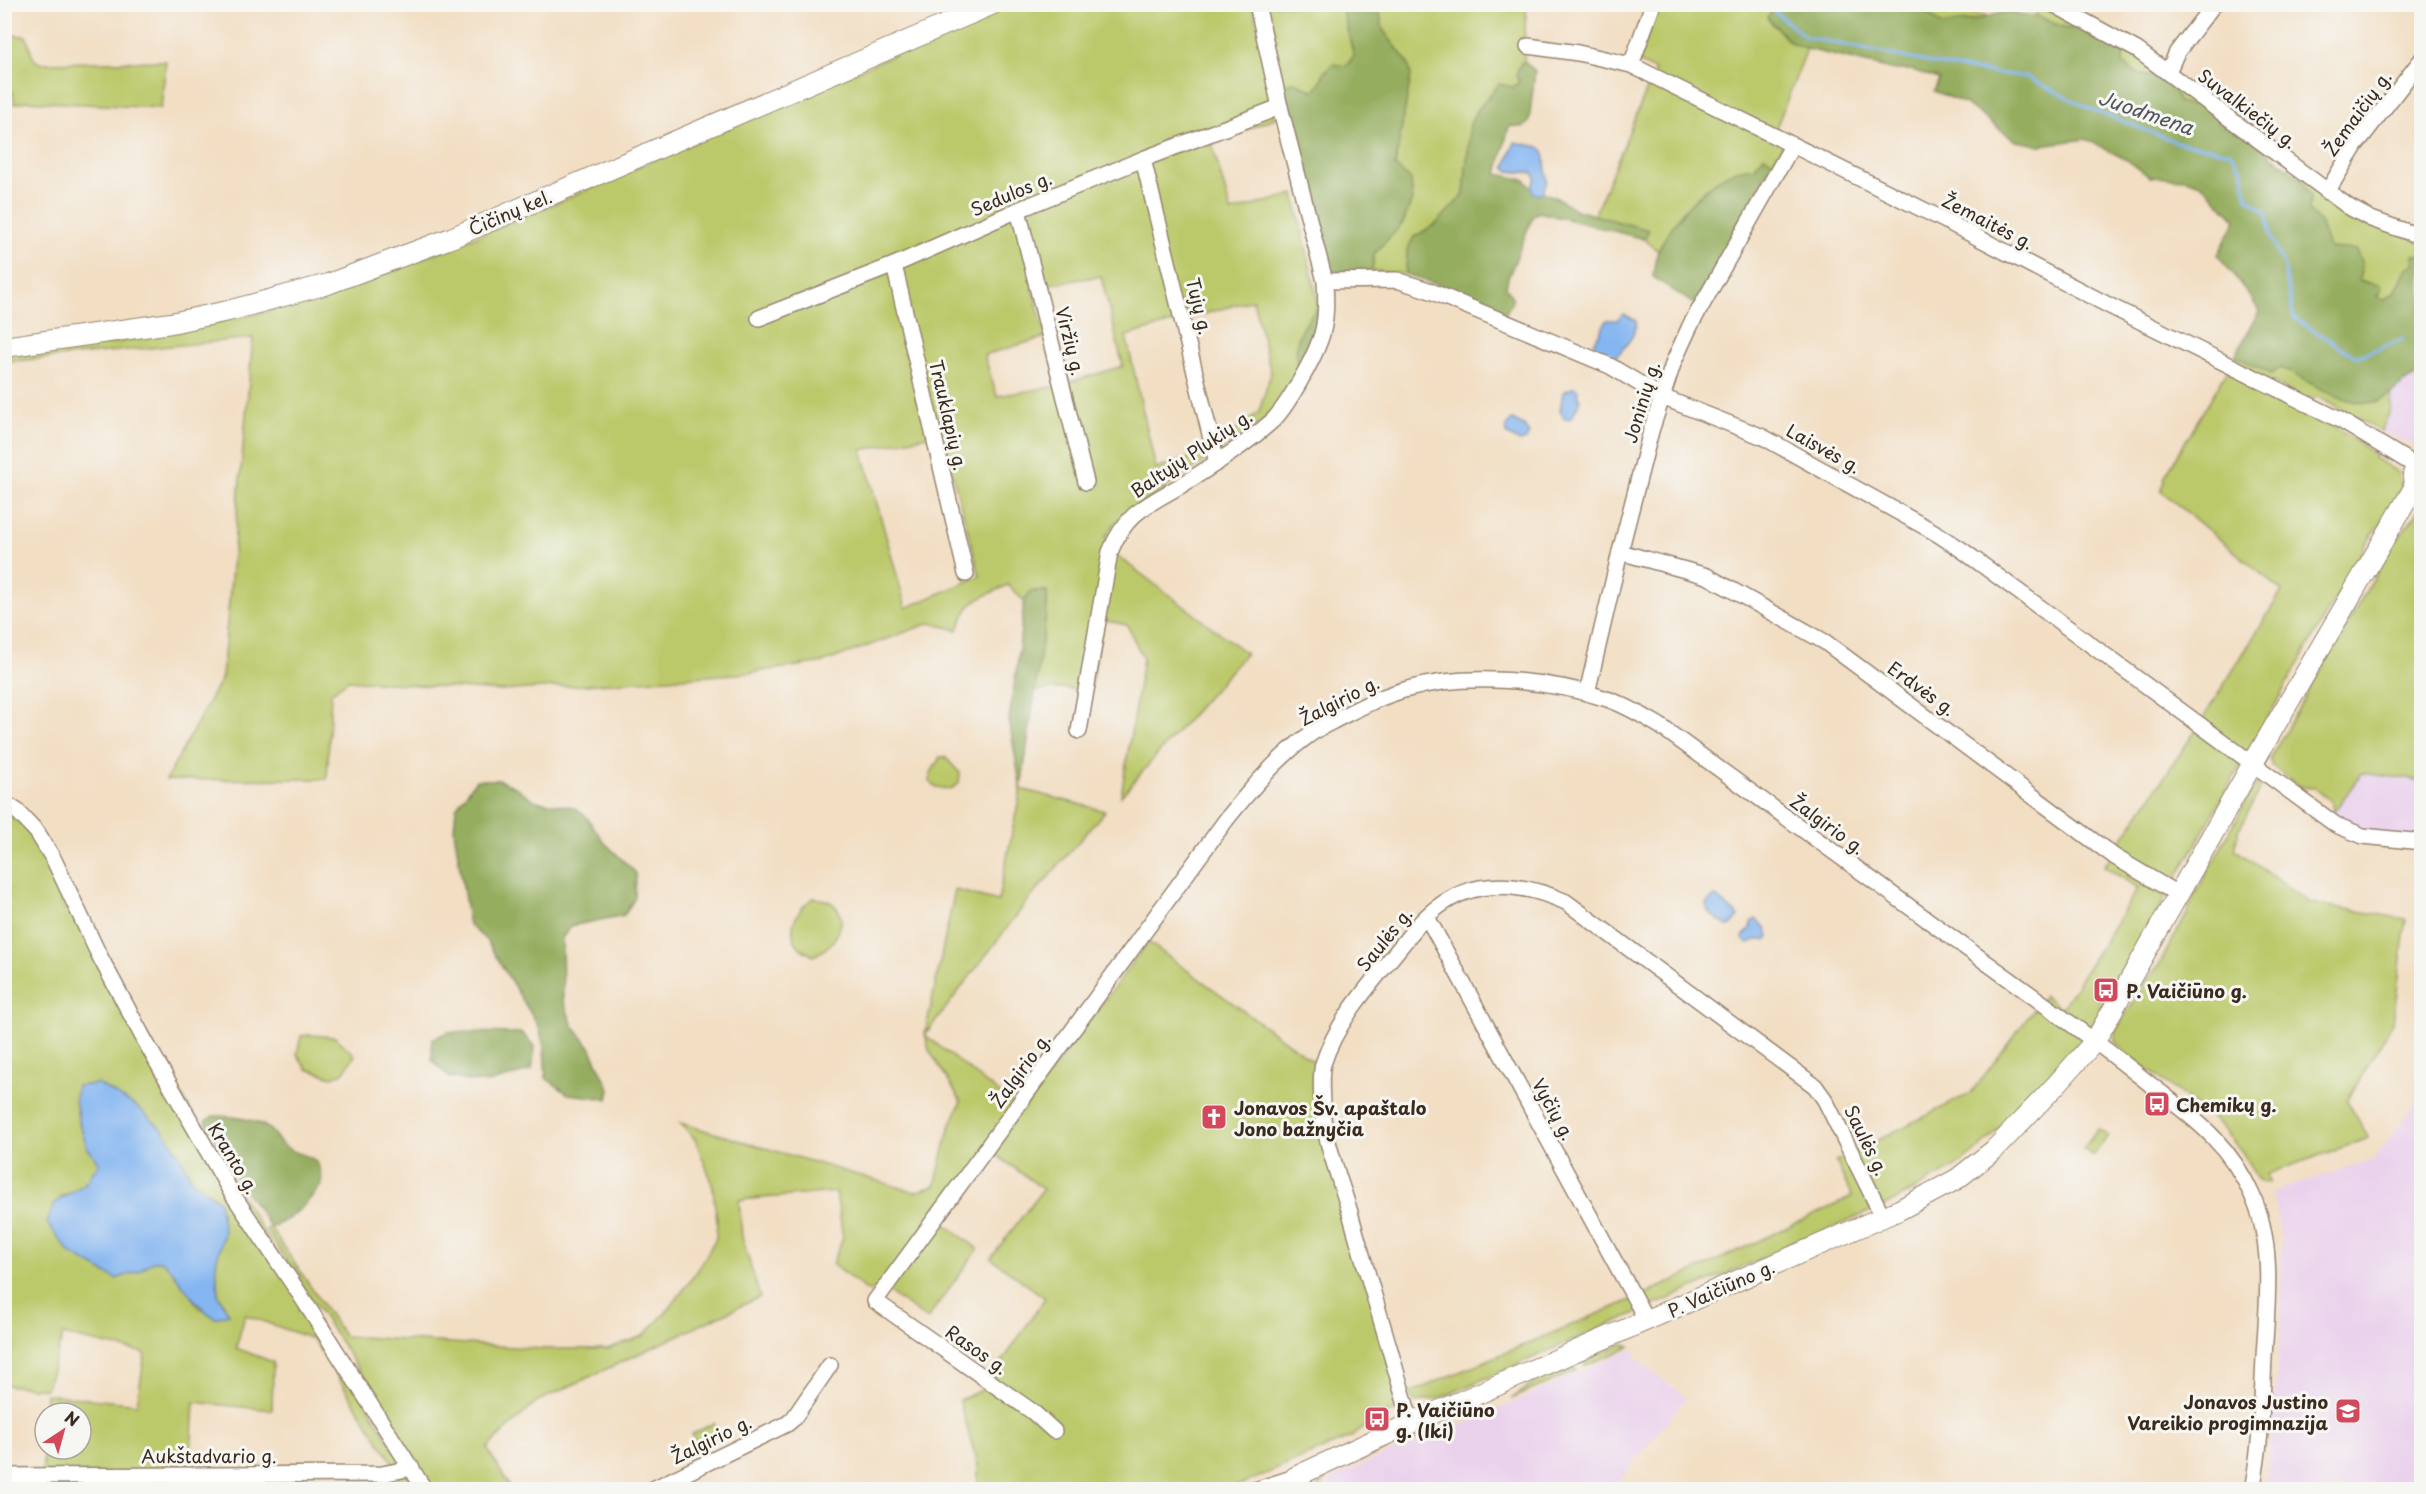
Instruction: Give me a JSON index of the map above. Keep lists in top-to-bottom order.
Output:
{
  "streets": {
    "main road": ["Čičinų kel.", "P. Vaičiūno g."],
    "street": [
      "Suvalkiečių g.",
      "Žemaičių g.",
      "Sedulos g.",
      "Žemaitės g.",
      "Tujų g.",
      "Viržių g.",
      "Joninių g.",
      "Trauklapių g.",
      "Laisvės g.",
      "Baltųjų Plukių g.",
      "Erdvės g.",
      "Žalgirio g.",
      "Saulės g.",
      "Vyčių g.",
      "Kranto g.",
      "Rasos g.",
      "Aukštadvario g."
    ]
  },
  "crossings": [
    ["Suvalkiečių g.", "Žemaičių g."],
    ["Sedulos g.", "Tujų g."],
    ["Sedulos g.", "Viržių g."],
    ["Sedulos g.", "Trauklapių g."],
    ["Sedulos g.", "Baltųjų Plukių g."],
    ["Žemaitės g.", "Joninių g."],
    ["Tujų g.", "Baltųjų Plukių g."],
    ["Joninių g.", "Laisvės g."],
    ["Joninių g.", "Erdvės g."],
    ["Joninių g.", "Žalgirio g."],
    ["Laisvės g.", "Baltųjų Plukių g."],
    ["Laisvės g.", "P. Vaičiūno g."],
    ["Erdvės g.", "P. Vaičiūno g."],
    ["Žalgirio g.", "P. Vaičiūno g."],
    ["Žalgirio g.", "Rasos g."],
    ["Saulės g.", "Vyčių g."],
    ["Saulės g.", "P. Vaičiūno g."],
    ["Vyčių g.", "P. Vaičiūno g."],
    ["Kranto g.", "Aukštadvario g."]
  ],
  "water": ["Juodmena"],
  "places": {
    "bus stop": ["P. Vaičiūno g.", "Chemikų g.", "P. Vaičiūno g. (Iki)"],
    "church": ["Jonavos Šv. apaštalo Jono bažnyčia"],
    "school or university": ["Jonavos Justino Vareikio progimnazija"]
  },
  "north": "top right"
}
